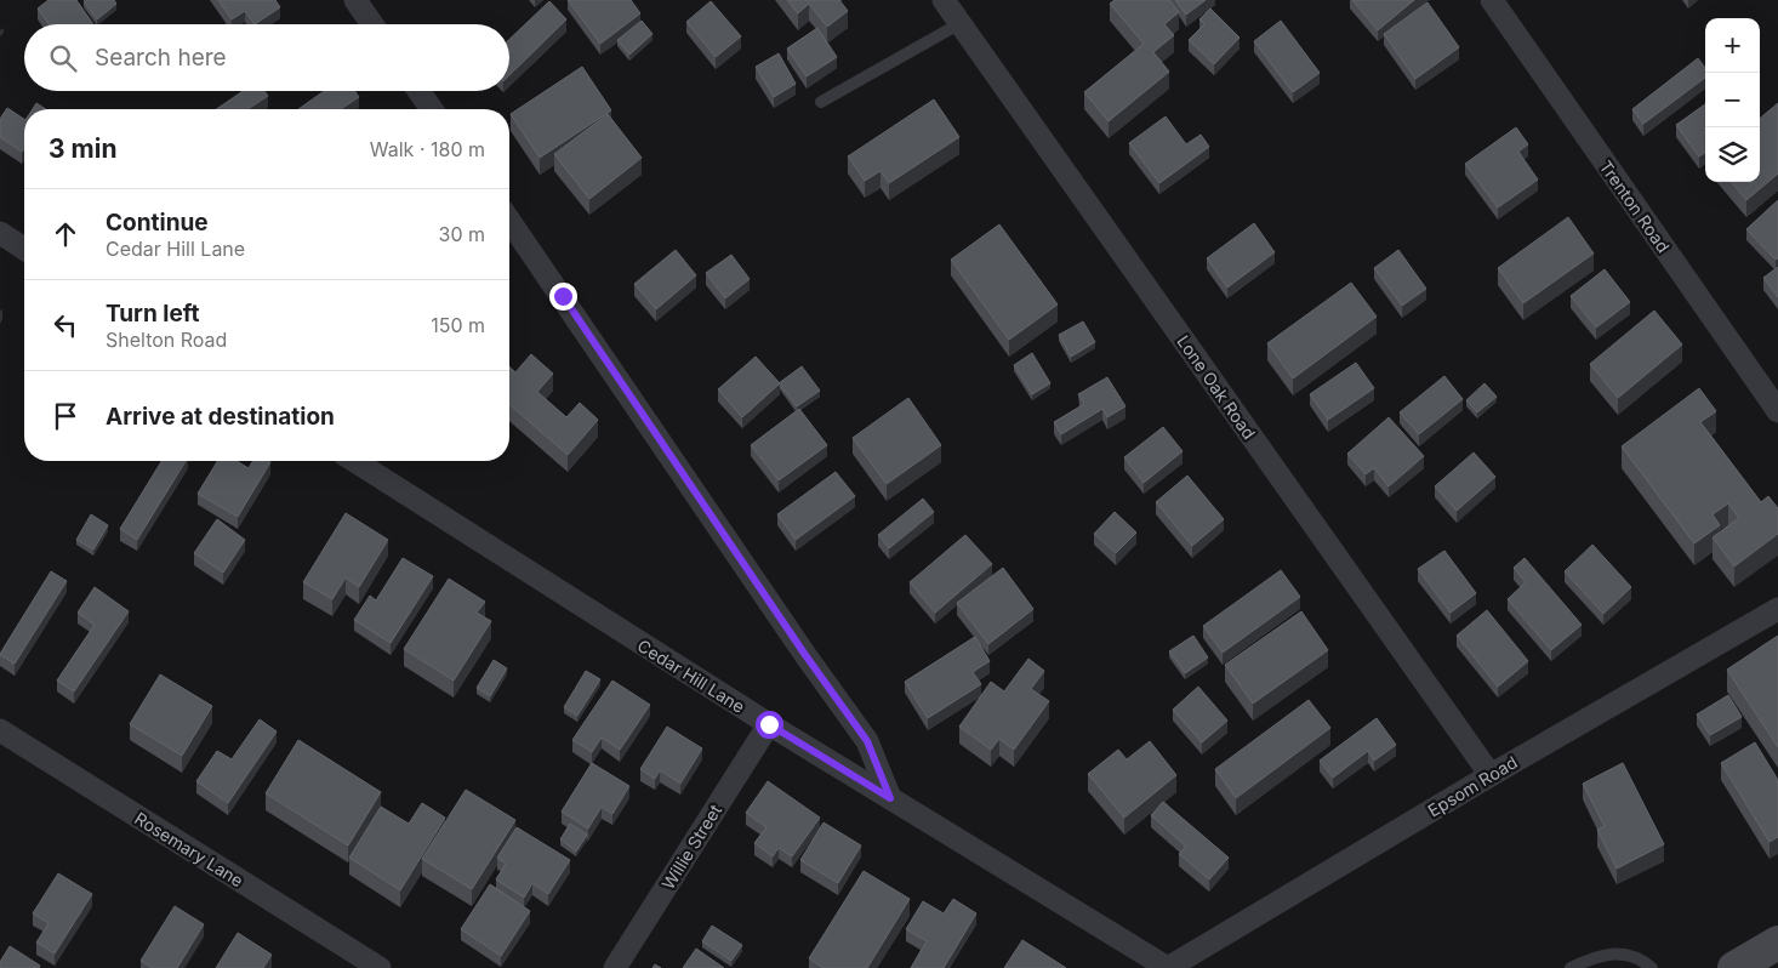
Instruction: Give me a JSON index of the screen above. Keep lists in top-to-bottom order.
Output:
{
  "streets": {
    "street": [
      "Trenton Road",
      "Lone Oak Road",
      "Cedar Hill Lane",
      "Epsom Road",
      "Willie Street",
      "Rosemary Lane"
    ]
  },
  "crossings": [
    ["Lone Oak Road", "Epsom Road"],
    ["Cedar Hill Lane", "Epsom Road"],
    ["Cedar Hill Lane", "Willie Street"]
  ],
  "page": {
    "map_buttons": ["+", "−"],
    "search": "Search here",
    "heading": ["3 min", "Walk · 180 m"],
    "list": [
      ["Continue", "Cedar Hill Lane", "30 m"],
      ["Turn left", "Shelton Road", "150 m"],
      "Arrive at destination"
    ]
  }
}
